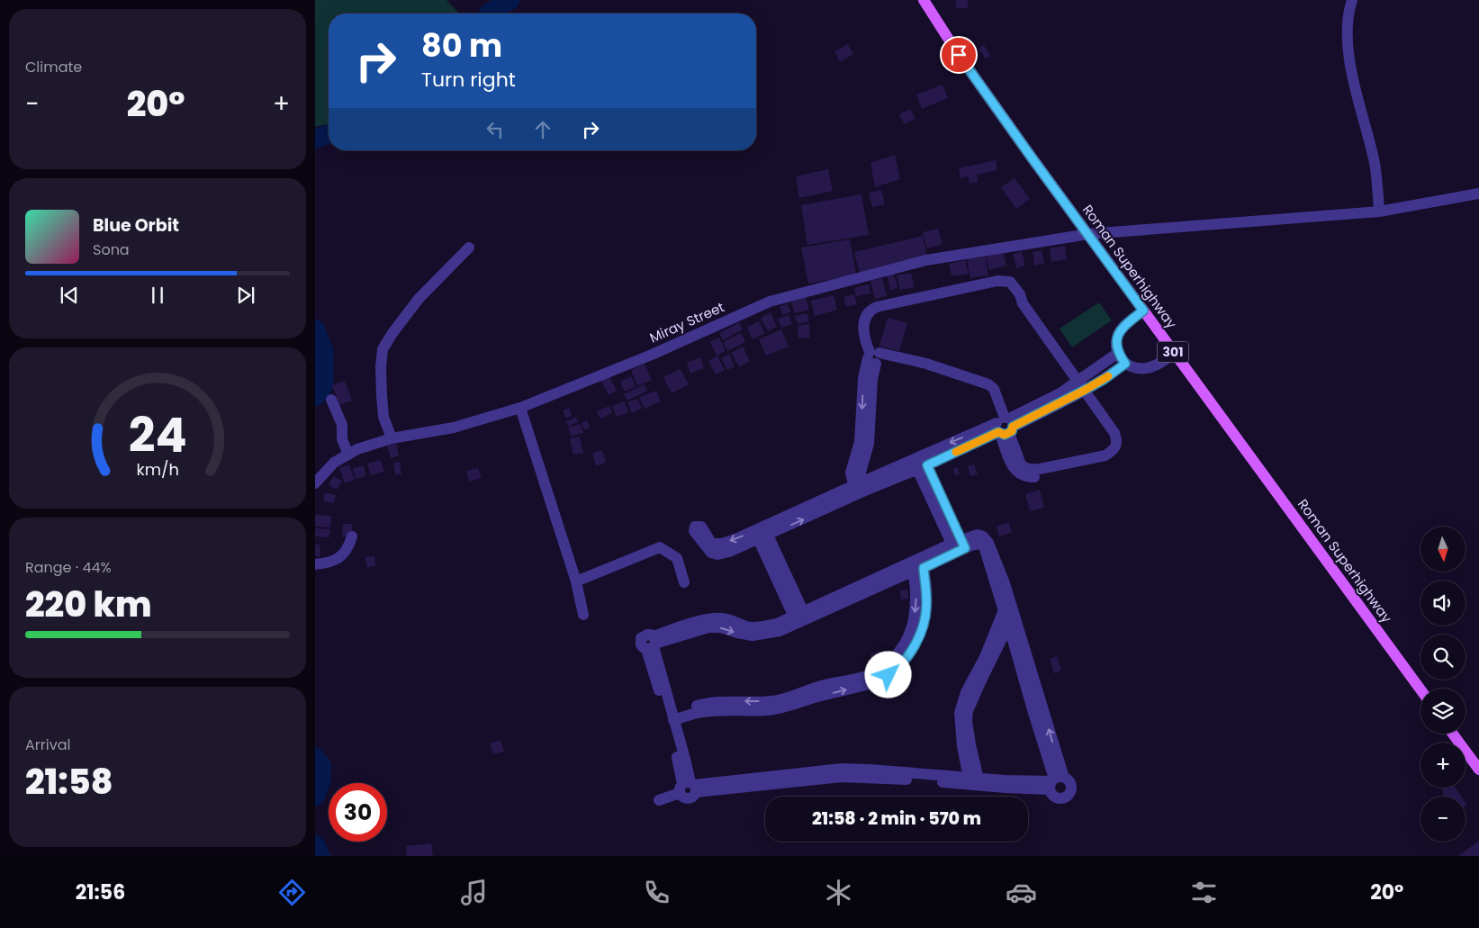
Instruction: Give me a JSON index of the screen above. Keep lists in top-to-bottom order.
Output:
{
  "streets": {
    "main road": ["Roman Superhighway", "301"],
    "street": ["Miray Street"]
  },
  "crossings": [
    ["Roman Superhighway", "Miray Street"]
  ],
  "north": "bottom",
  "page": {
    "tile": [
      "Climate",
      ["Range · 44%", "220 km"],
      ["Arrival", "21:58"]
    ],
    "turn": ["80 m", "Turn right"],
    "heat": ["−", "20°", "+"],
    "song": ["Blue Orbit", "Sona"],
    "map_buttons": ["+", "−"],
    "limit": "30",
    "trip": "21:58 · 2 min · 570 m",
    "tabs": ["21:56", "20°"],
    "gauge": ["24", "km/h"]
  }
}
